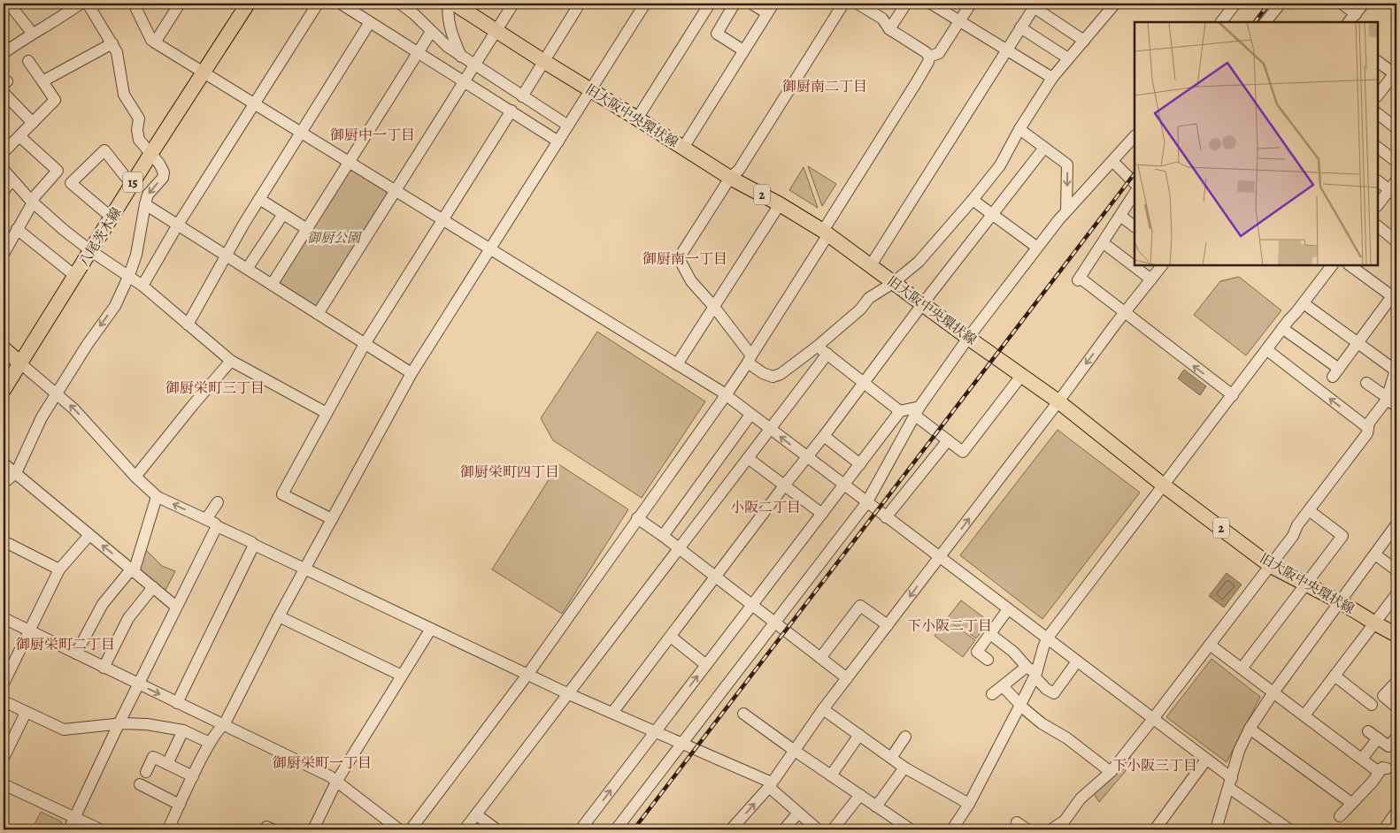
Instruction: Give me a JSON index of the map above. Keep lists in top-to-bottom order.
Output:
{
  "streets": {
    "main road": [
      "旧大阪中央環状線",
      "15",
      "2",
      "八尾茨木線"
    ]
  },
  "districts": [
    "御厨南二丁目",
    "御厨中一丁目",
    "御厨南一丁目",
    "御厨栄町三丁目",
    "御厨栄町四丁目",
    "小阪二丁目",
    "下小阪二丁目",
    "御厨栄町二丁目",
    "御厨栄町一丁目",
    "下小阪三丁目"
  ],
  "parks": ["御厨公園"]
}
